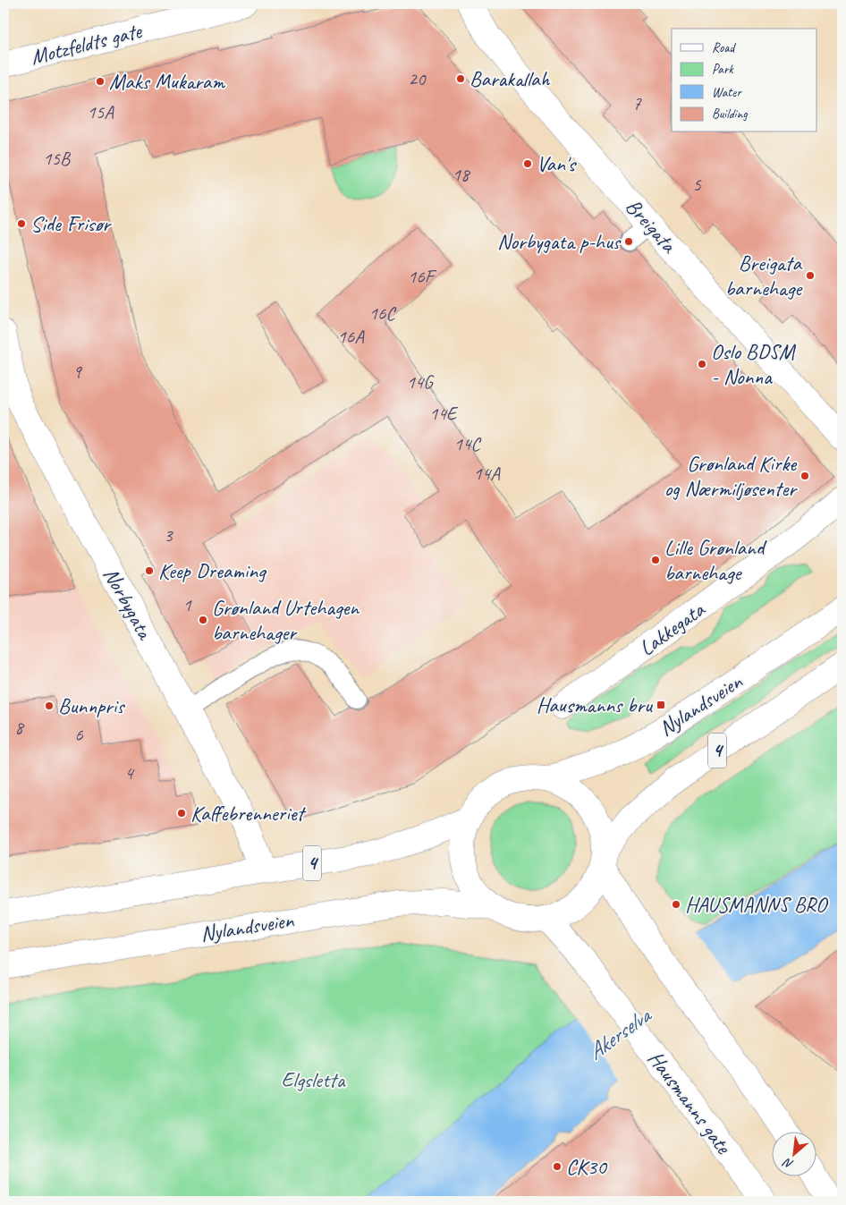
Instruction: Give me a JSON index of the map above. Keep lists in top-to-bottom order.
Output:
{
  "streets": {
    "main road": [
      "Motzfeldts gate",
      "Breigata",
      "Norbygata",
      "Lakkegata",
      "Nylandsveien",
      "4",
      "Hausmanns gate"
    ]
  },
  "crossings": [
    ["Norbygata", "4"],
    ["Nylandsveien", "4"],
    ["Nylandsveien", "Hausmanns gate"],
    ["4", "Hausmanns gate"]
  ],
  "water": ["Akerselva"],
  "parks": ["Elgsletta"],
  "places": {
    "other": [
      "Barakallah",
      "Maks Mukaram",
      "Van's",
      "Side Frisør",
      "Norbygata p-hus",
      "Breigata barnehage",
      "Oslo BDSM - Nonna",
      "Grønland Kirke og Nærmiljøsenter",
      "Lille Grønland barnehage",
      "Keep Dreaming",
      "Grønland Urtehagen barnehager",
      "Bunnpris",
      "Kaffebrenneriet",
      "HAUSMANNS BRO",
      "CK30"
    ],
    "transit": ["Hausmanns bru"]
  },
  "house_numbers": [
    "20",
    "7",
    "15A",
    "15B",
    "18",
    "5",
    "16F",
    "16C",
    "16A",
    "9",
    "14G",
    "14E",
    "14C",
    "14A",
    "3",
    "1",
    "8",
    "6",
    "4"
  ],
  "legend": [
    "Road",
    "Park",
    "Water",
    "Building"
  ],
  "north": "bottom left"
}
